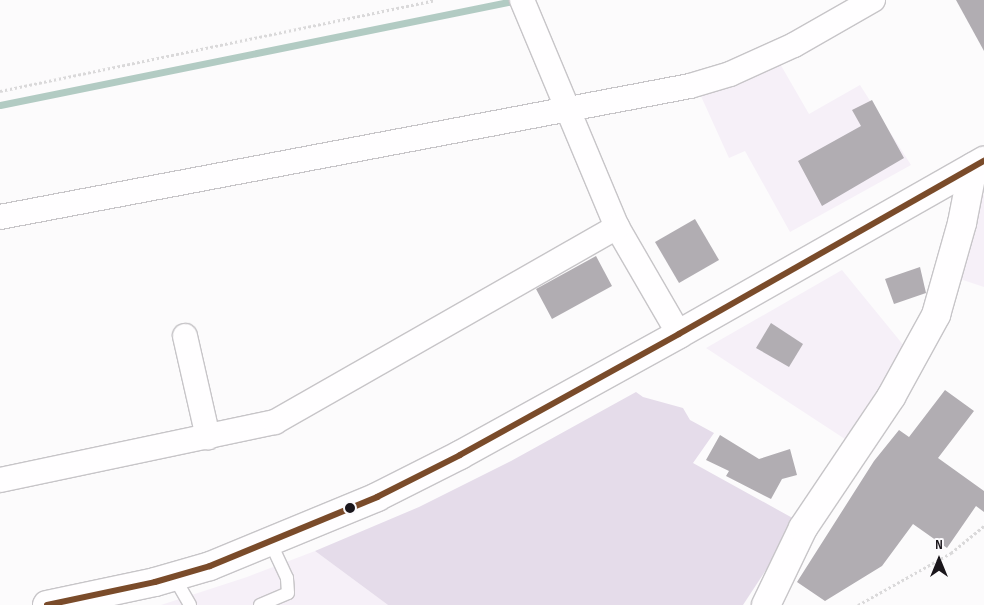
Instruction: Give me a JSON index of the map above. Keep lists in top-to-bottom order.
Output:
{
  "north": "top"
}
